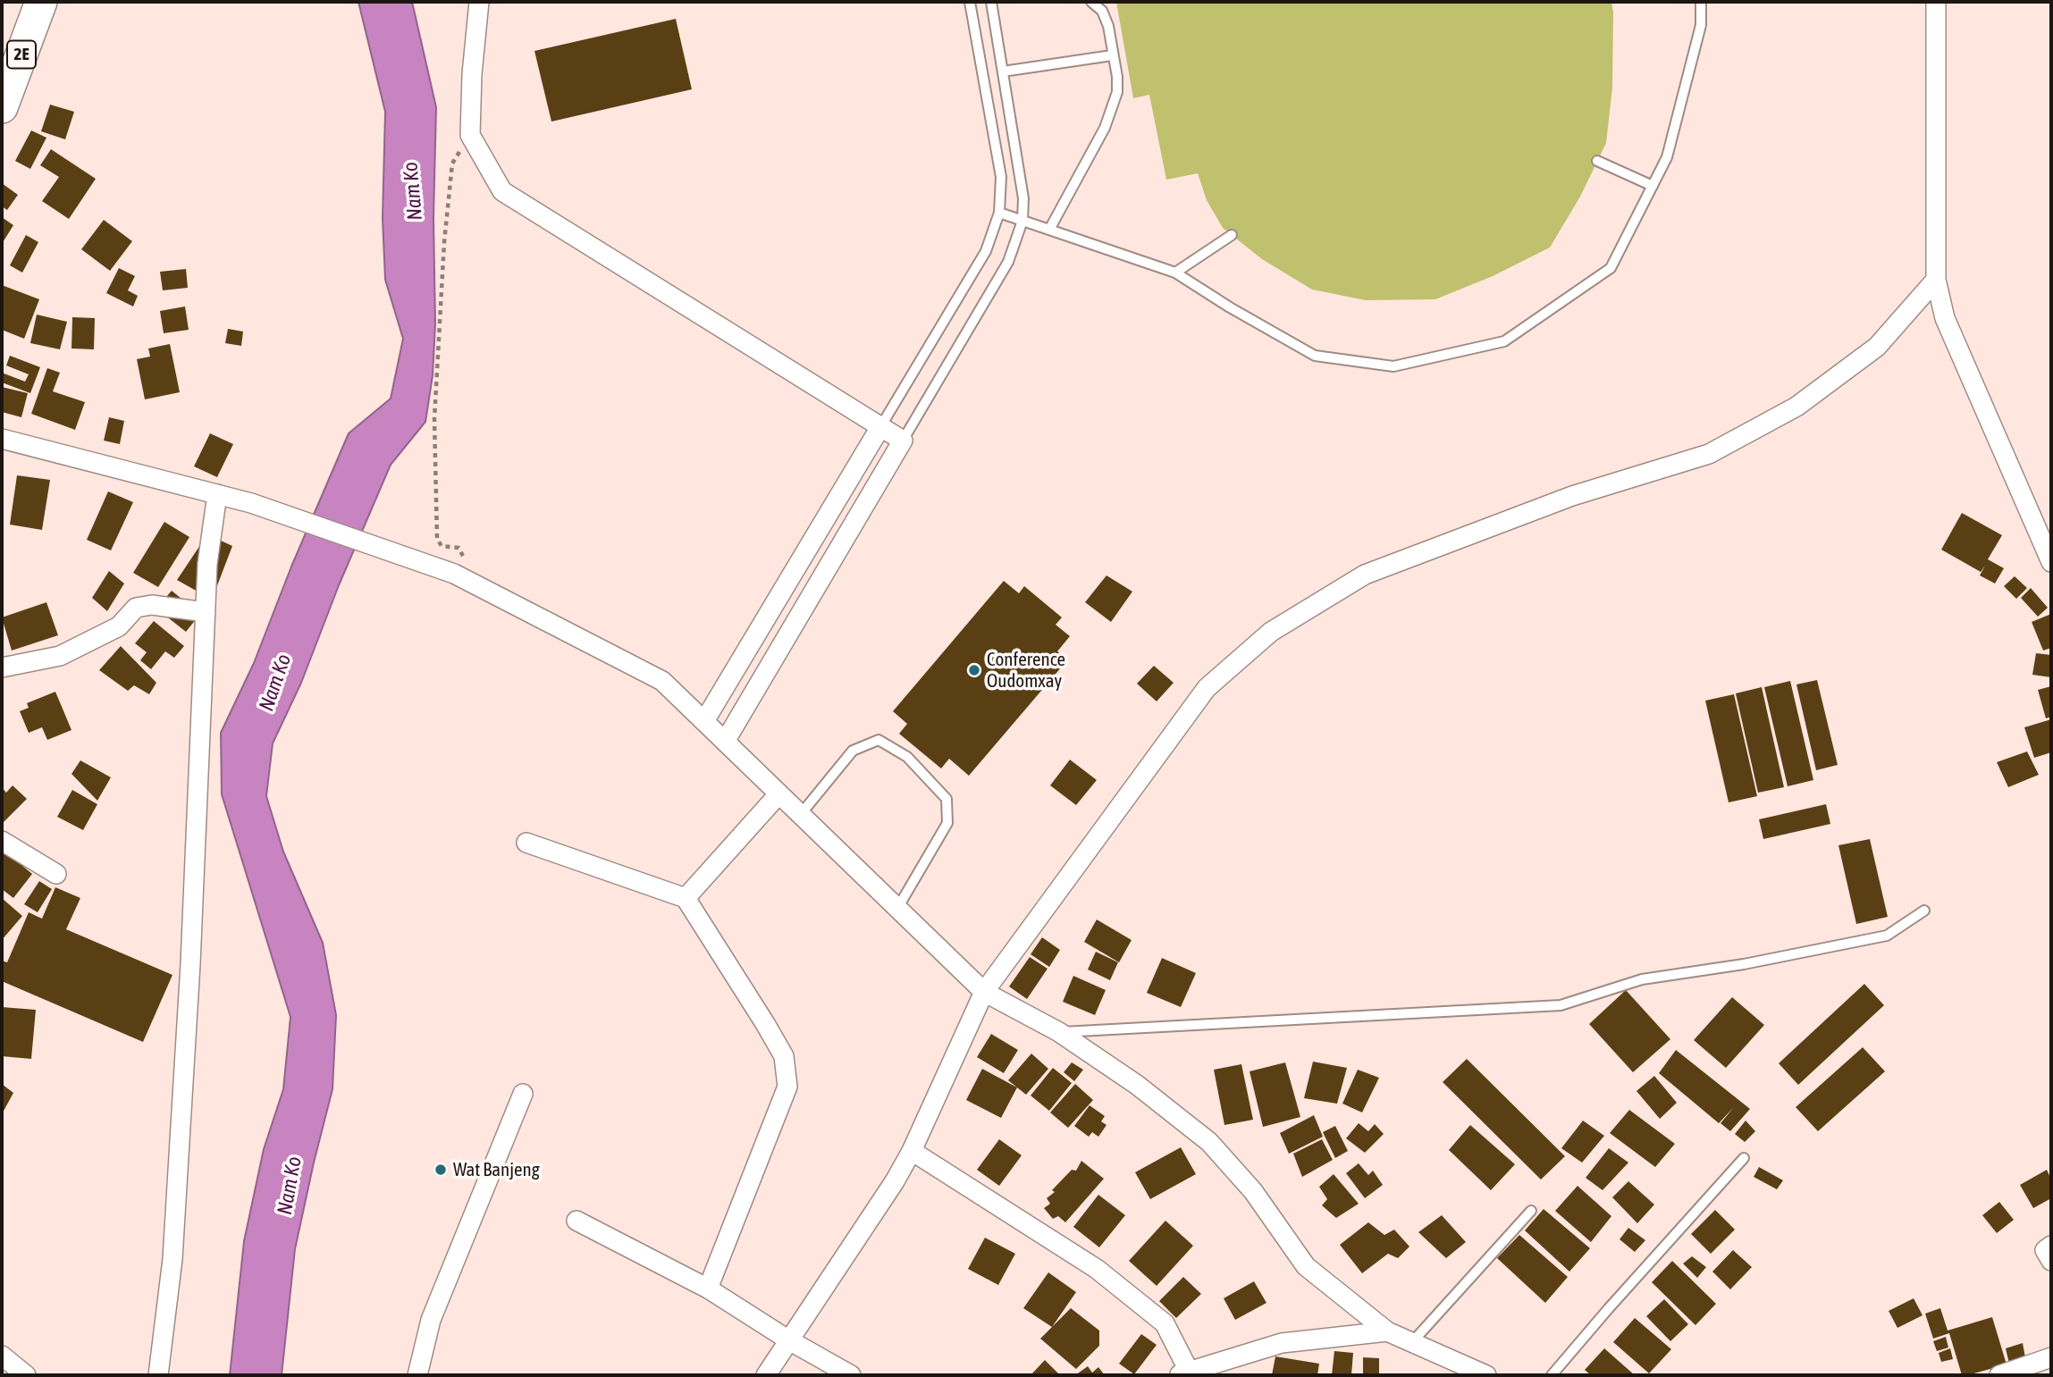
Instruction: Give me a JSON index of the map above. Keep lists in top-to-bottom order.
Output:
{
  "streets": {
    "highway": ["2E"]
  },
  "water": ["Nam Ko"],
  "places": ["Conference Oudomxay", "Wat Banjeng"]
}
